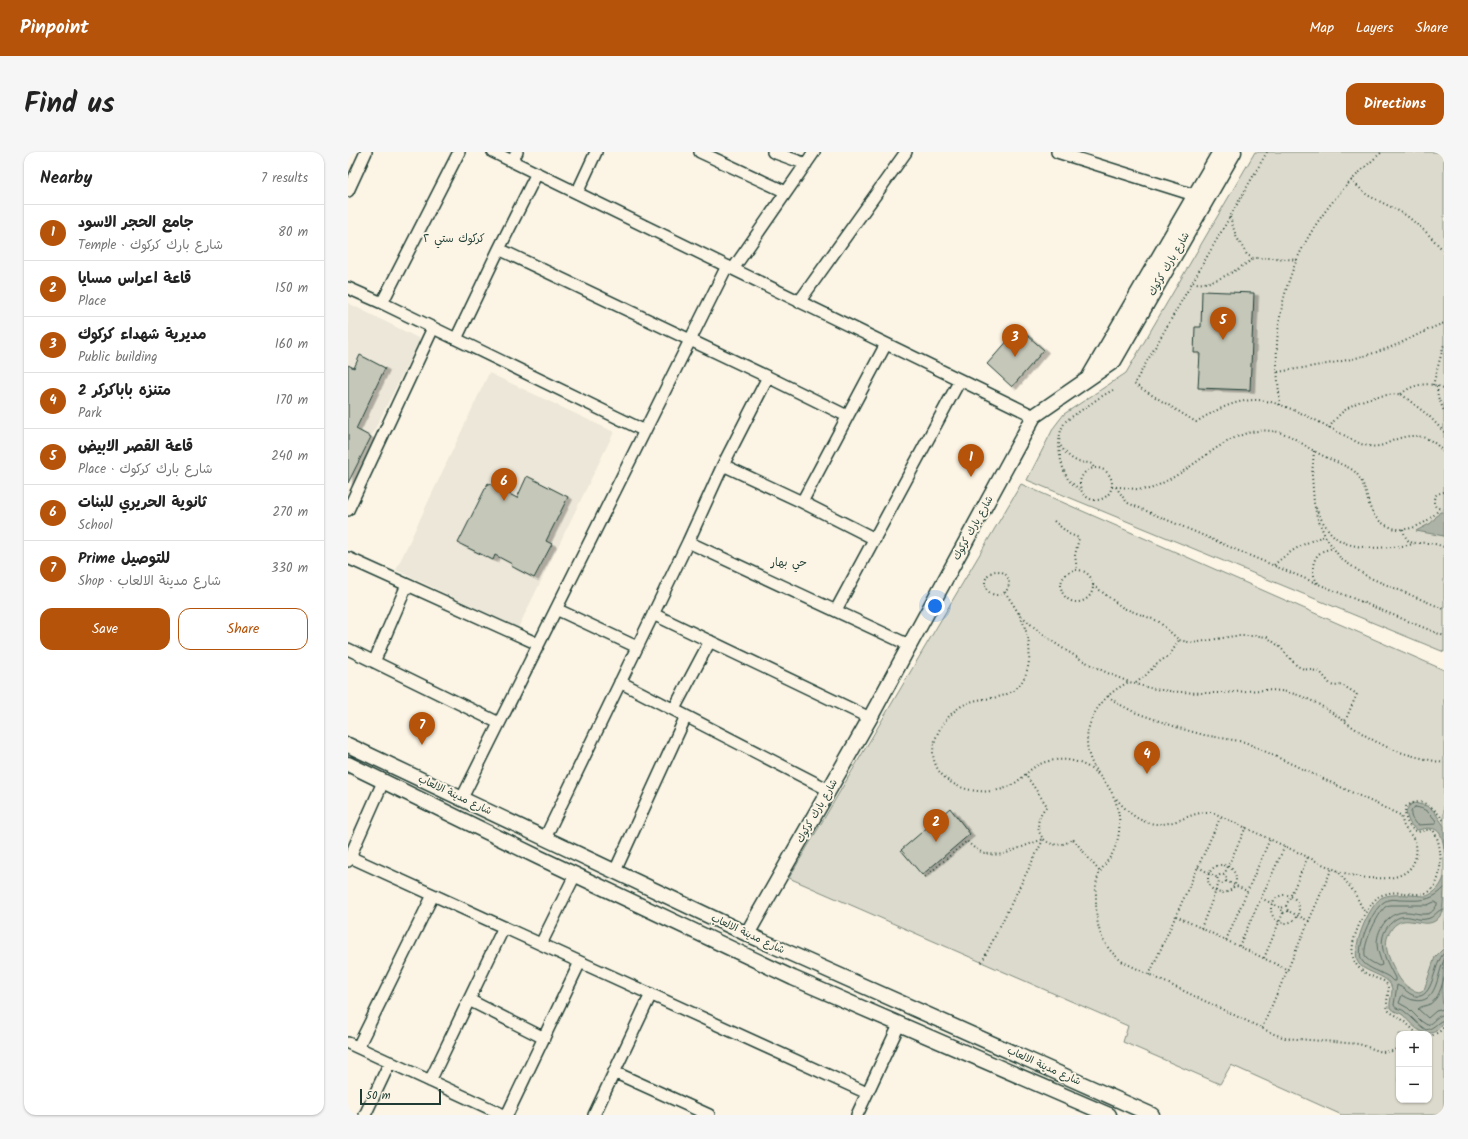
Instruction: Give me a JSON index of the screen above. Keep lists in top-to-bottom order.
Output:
{
  "streets": {
    "main road": ["شارع بارك كركوك", "شارع مدينة الالعاب"]
  },
  "crossings": [
    ["شارع بارك كركوك", "شارع مدينة الالعاب"]
  ],
  "districts": ["كركوك ستي ٢", "حي بهار"],
  "scale_bar": "50 m",
  "page": {
    "header": "Pinpoint",
    "nav": ["Map", "Layers", "Share"],
    "title": "Find us",
    "buttons": [
      "Directions",
      ["Save", "Share"]
    ],
    "heading": ["Nearby", "7 results"],
    "list": [
      {
        "mark": "1",
        "name": "جامع الحجر الاسود",
        "note": "Temple · شارع بارك كركوك",
        "value": "80 m"
      },
      {
        "mark": "2",
        "name": "قاعة اعراس مسايا",
        "note": "Place",
        "value": "150 m"
      },
      {
        "mark": "3",
        "name": "مديرية شهداء كركوك",
        "note": "Public building",
        "value": "160 m"
      },
      {
        "mark": "4",
        "name": "متنزه باباكركر 2",
        "note": "Park",
        "value": "170 m"
      },
      {
        "mark": "5",
        "name": "قاعة القصر الابيض",
        "note": "Place · شارع بارك كركوك",
        "value": "240 m"
      },
      {
        "mark": "6",
        "name": "ثانوية الحريري للبنات",
        "note": "School",
        "value": "270 m"
      },
      {
        "mark": "7",
        "name": "Prime للتوصيل",
        "note": "Shop · شارع مدينة الالعاب",
        "value": "330 m"
      }
    ],
    "pins": [
      "5",
      "3",
      "1",
      "6",
      "7",
      "4",
      "2"
    ],
    "map_buttons": ["+", "−"],
    "scale": "50 m"
  }
}
